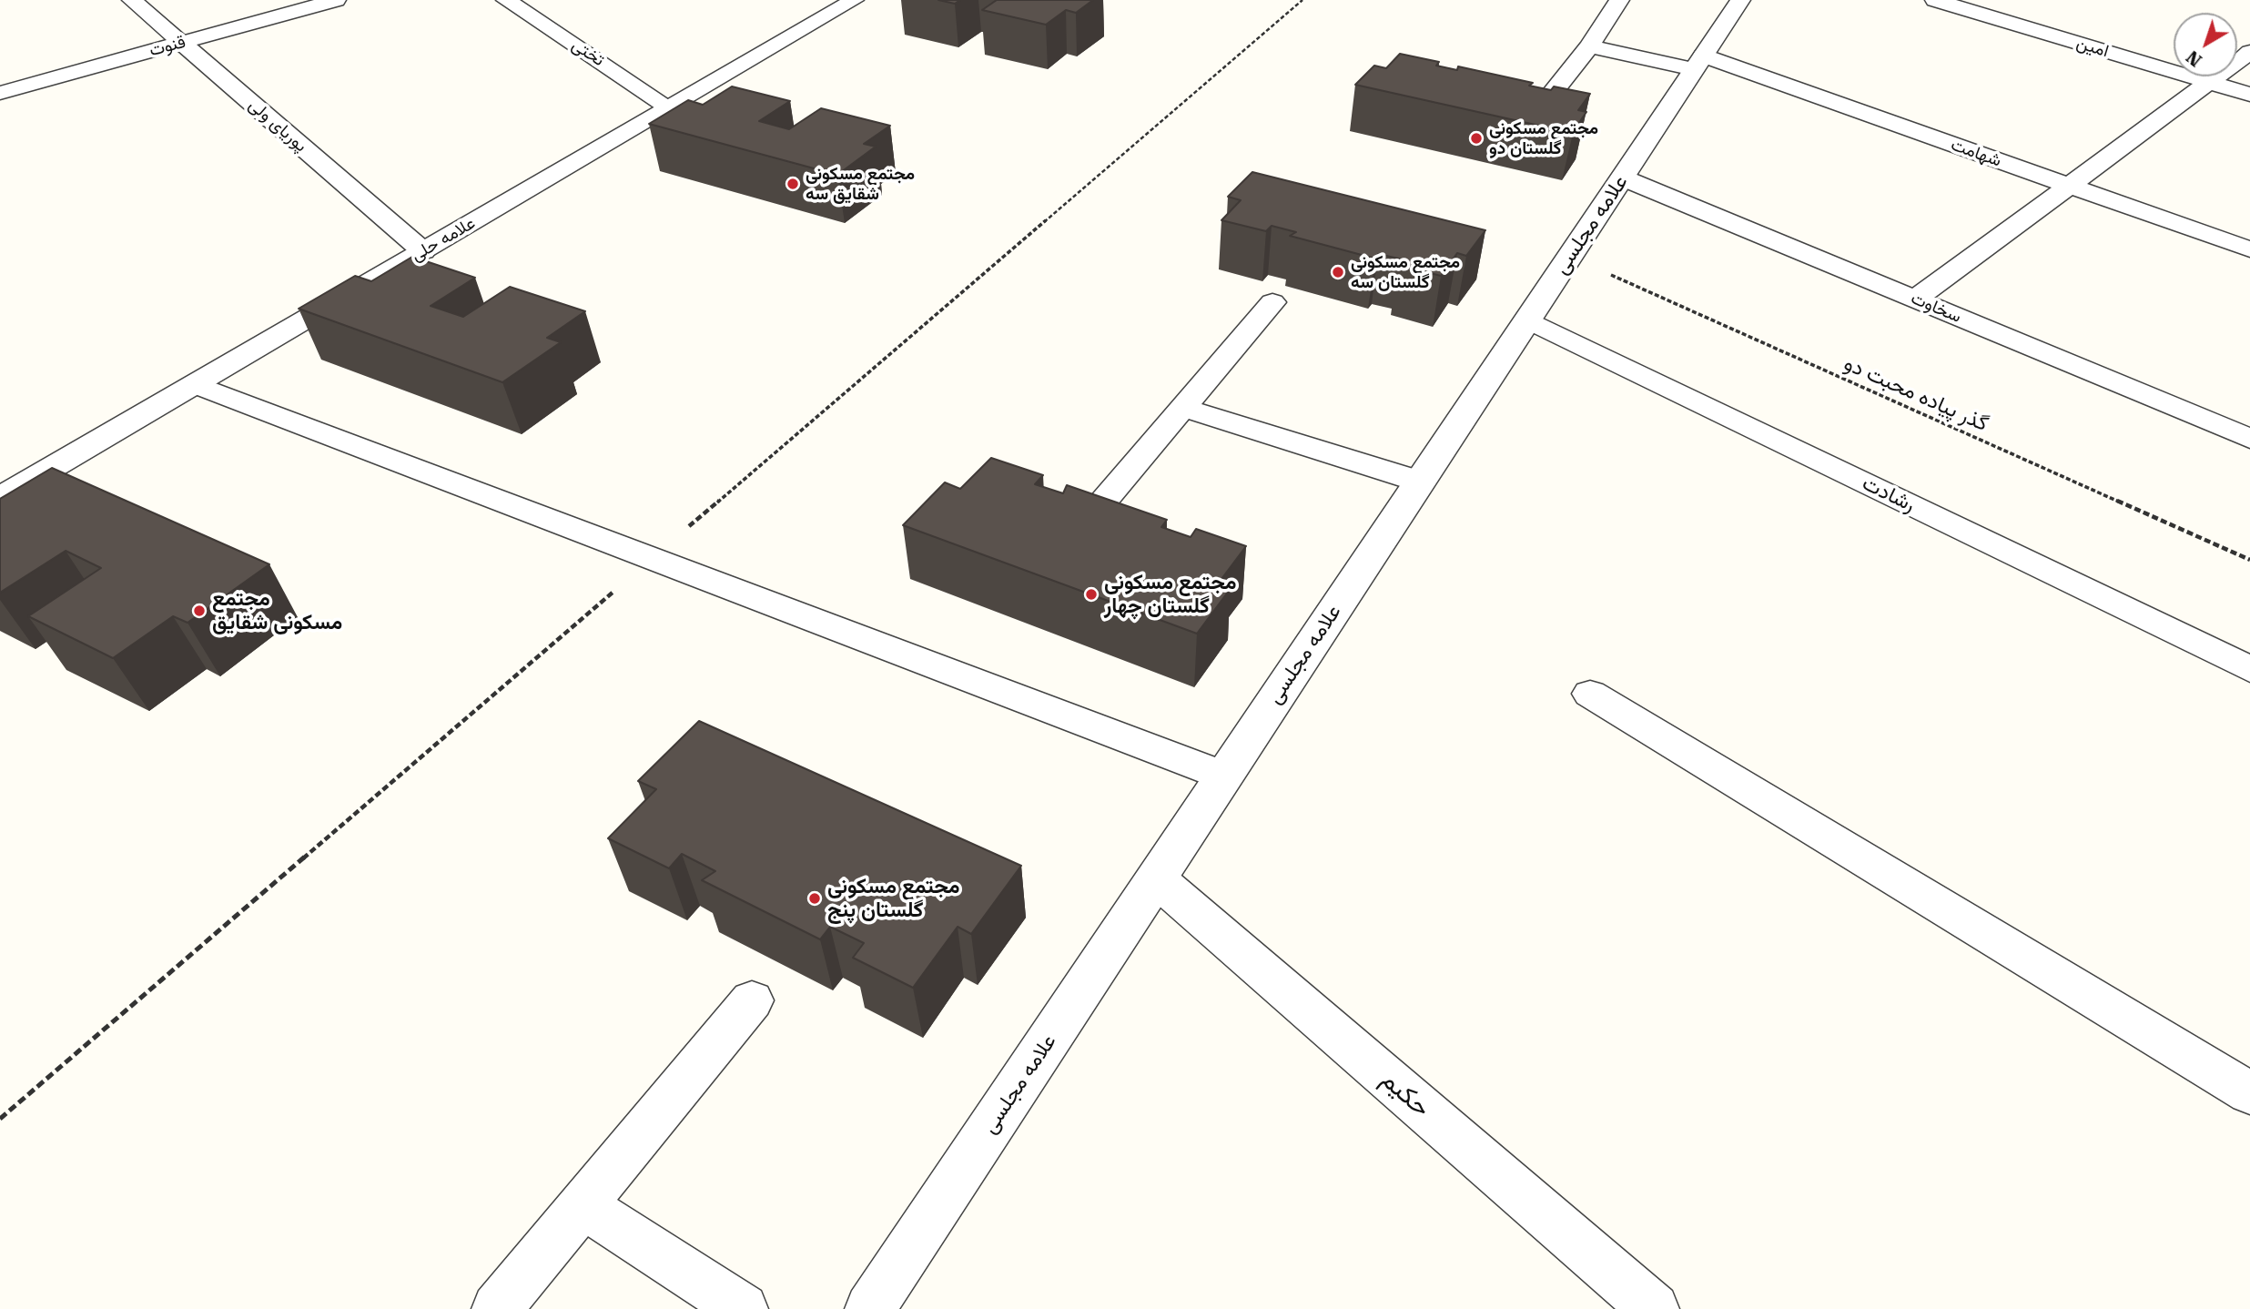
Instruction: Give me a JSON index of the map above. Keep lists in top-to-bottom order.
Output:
{
  "streets": {
    "street": [
      "قنوت",
      "امین",
      "تختی",
      "پوریای ولی",
      "شهامت",
      "علامه مجلسی",
      "علامه حلی",
      "سخاوت",
      "رشادت",
      "حکیم"
    ],
    "path": ["گذر پیاده محبت دو"]
  },
  "crossings": [
    ["قنوت", "پوریای ولی"],
    ["تختی", "علامه حلی"],
    ["پوریای ولی", "علامه حلی"],
    ["شهامت", "علامه مجلسی"],
    ["علامه مجلسی", "سخاوت"],
    ["علامه مجلسی", "گذر پیاده محبت دو"],
    ["علامه مجلسی", "رشادت"],
    ["علامه مجلسی", "حکیم"]
  ],
  "places": [
    "مجتمع مسکونی گلستان دو",
    "مجتمع مسکونی شقایق سه",
    "مجتمع مسکونی گلستان سه",
    "مجتمع مسکونی گلستان چهار",
    "مجتمع مسکونی شقایق",
    "مجتمع مسکونی گلستان پنج"
  ],
  "north": "bottom left"
}
